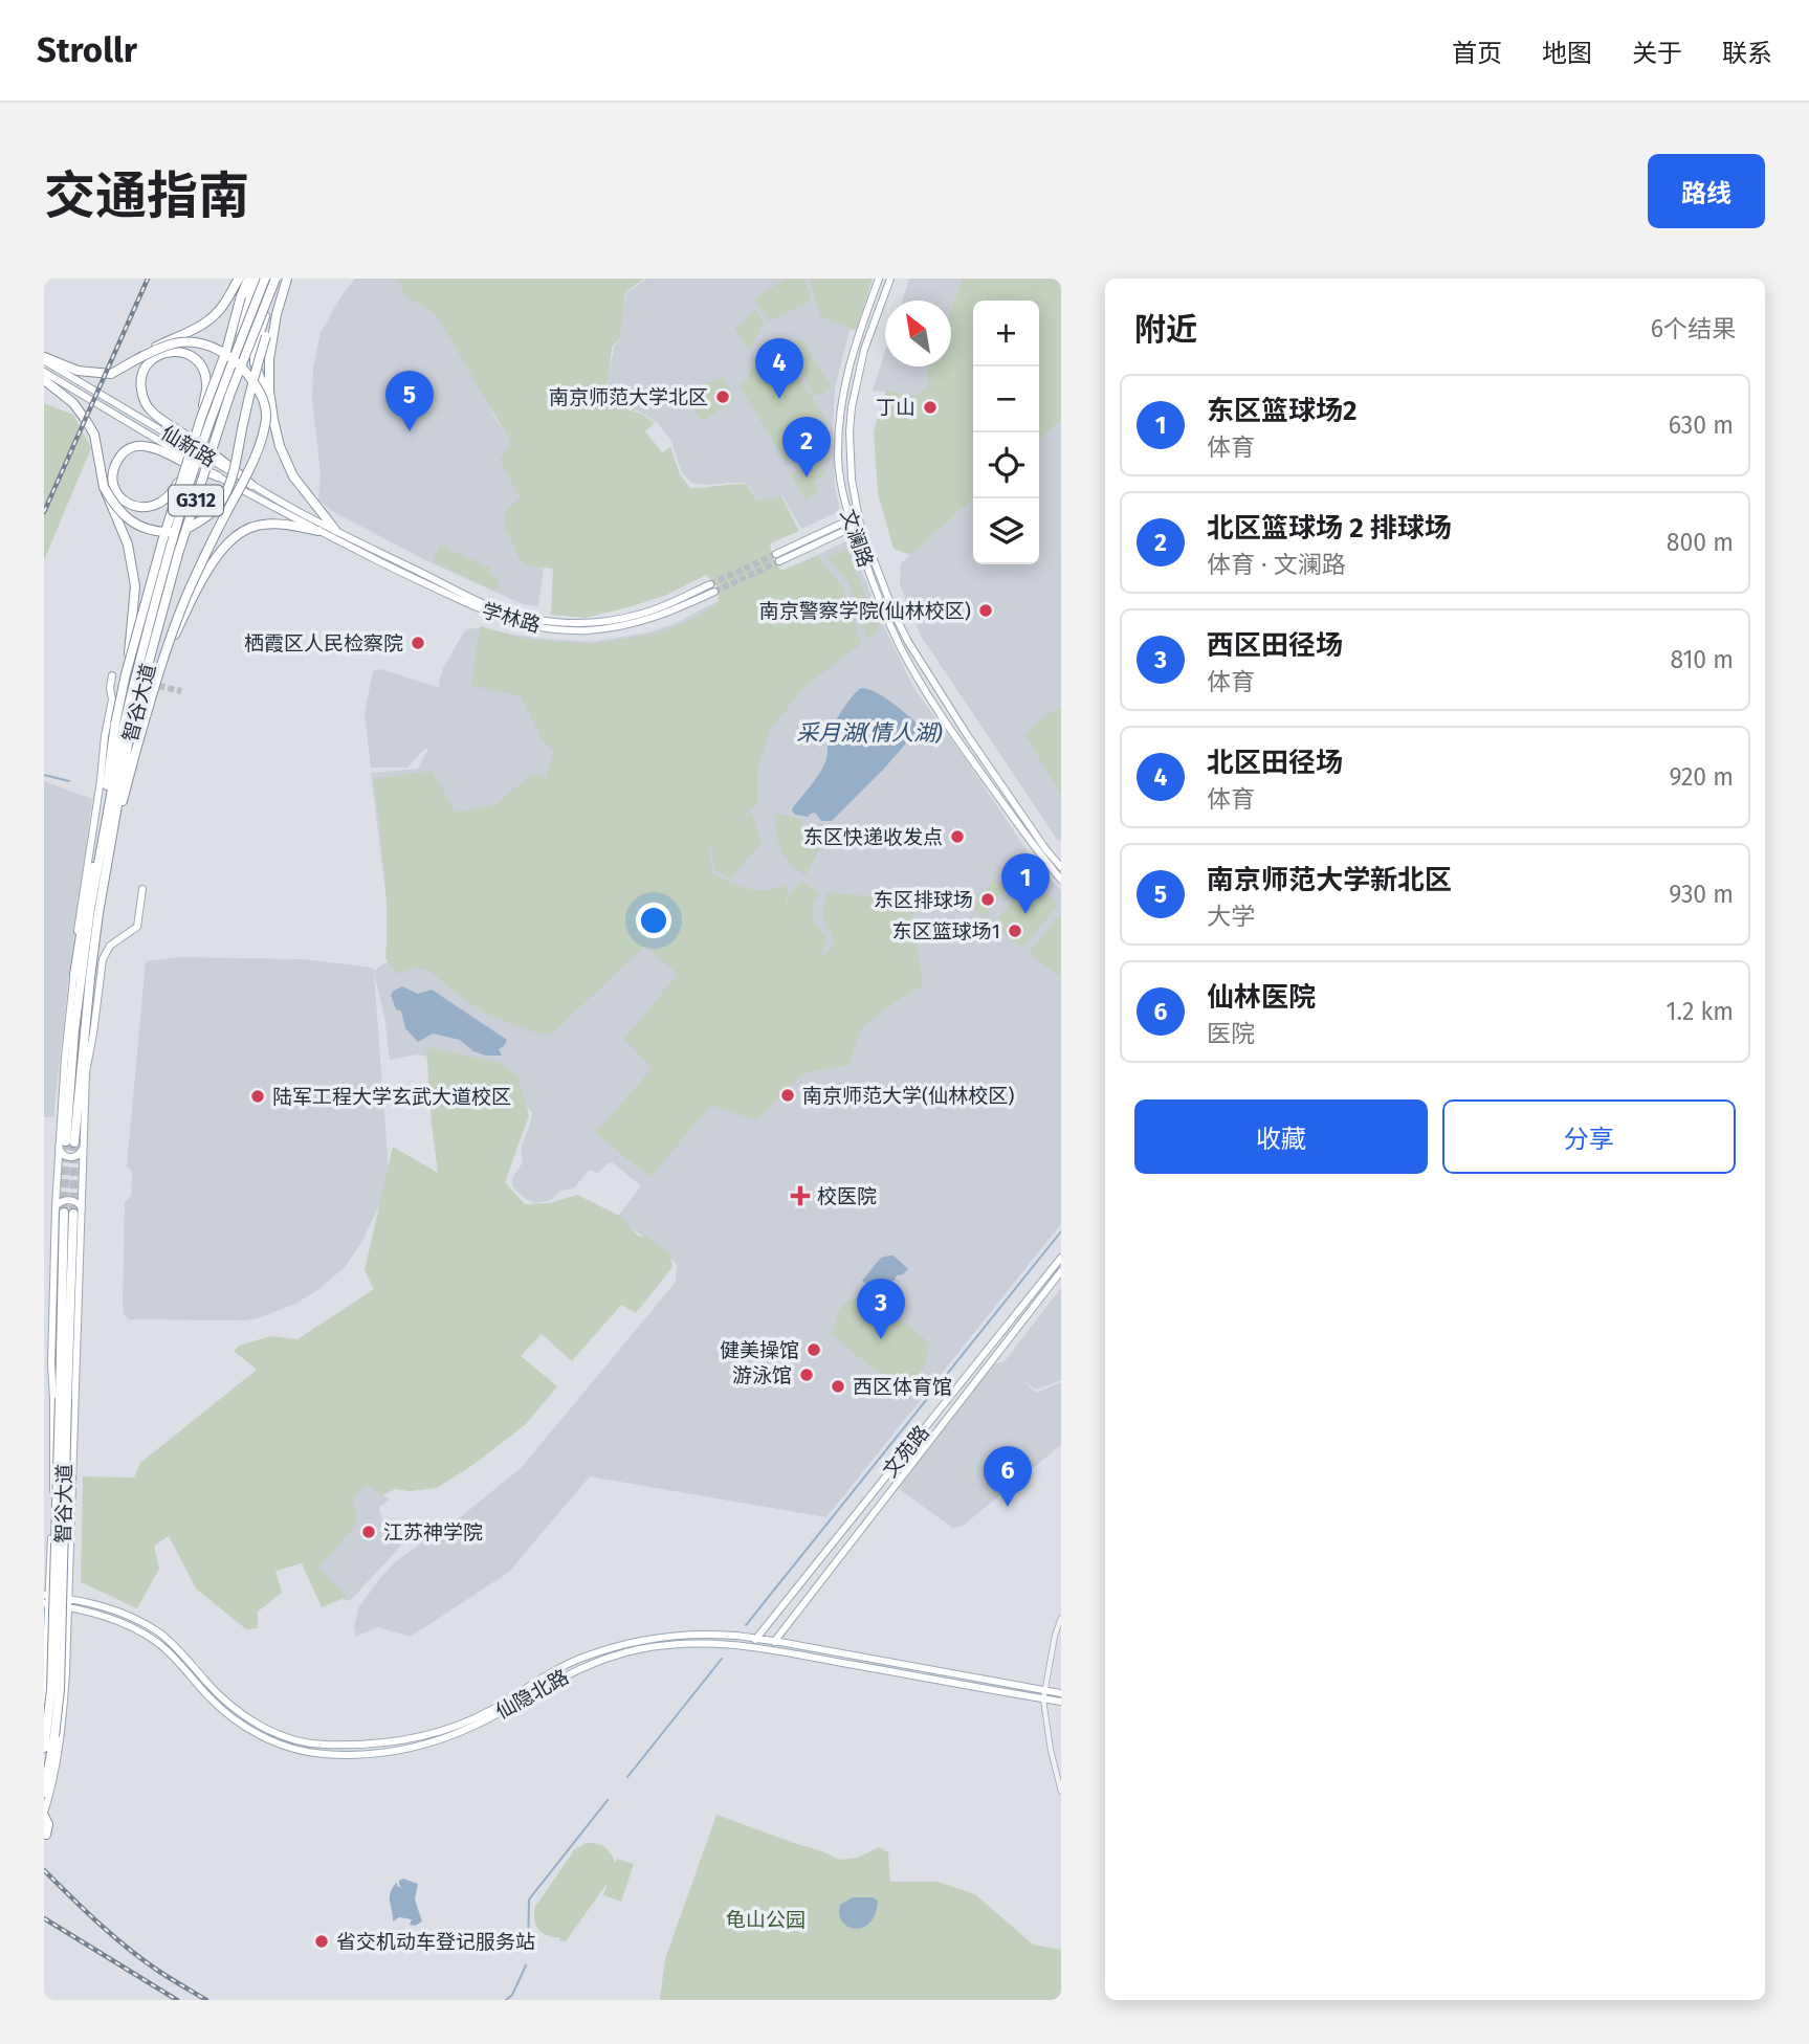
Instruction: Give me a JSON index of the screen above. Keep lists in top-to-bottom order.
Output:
{
  "streets": {
    "highway": ["G312", "智谷大道"],
    "main road": [
      "仙新路",
      "文澜路",
      "学林路",
      "文苑路",
      "仙隐北路"
    ]
  },
  "crossings": [
    ["仙新路", "学林路"],
    ["文苑路", "仙隐北路"]
  ],
  "water": ["采月湖(情人湖)"],
  "parks": ["龟山公园"],
  "places": {
    "other": [
      "南京师范大学北区",
      "丁山",
      "南京警察学院(仙林校区)",
      "栖霞区人民检察院",
      "东区快递收发点",
      "东区排球场",
      "东区篮球场1",
      "南京师范大学(仙林校区)",
      "陆军工程大学玄武大道校区",
      "健美操馆",
      "游泳馆",
      "西区体育馆",
      "江苏神学院",
      "省交机动车登记服务站"
    ],
    "health": ["校医院"]
  },
  "north": "top left",
  "page": {
    "header": "Strollr",
    "nav": [
      "首页",
      "地图",
      "关于",
      "联系"
    ],
    "title": "交通指南",
    "buttons": [
      "路线",
      ["收藏", "分享"]
    ],
    "heading": ["附近", "6个结果"],
    "map_buttons": ["+", "−"],
    "pins": [
      "4",
      "5",
      "2",
      "1",
      "3",
      "6"
    ],
    "list": [
      {
        "mark": "1",
        "name": "东区篮球场2",
        "note": "体育",
        "value": "630 m"
      },
      {
        "mark": "2",
        "name": "北区篮球场 2 排球场",
        "note": "体育 · 文澜路",
        "value": "800 m"
      },
      {
        "mark": "3",
        "name": "西区田径场",
        "note": "体育",
        "value": "810 m"
      },
      {
        "mark": "4",
        "name": "北区田径场",
        "note": "体育",
        "value": "920 m"
      },
      {
        "mark": "5",
        "name": "南京师范大学新北区",
        "note": "大学",
        "value": "930 m"
      },
      {
        "mark": "6",
        "name": "仙林医院",
        "note": "医院",
        "value": "1.2 km"
      }
    ]
  }
}
